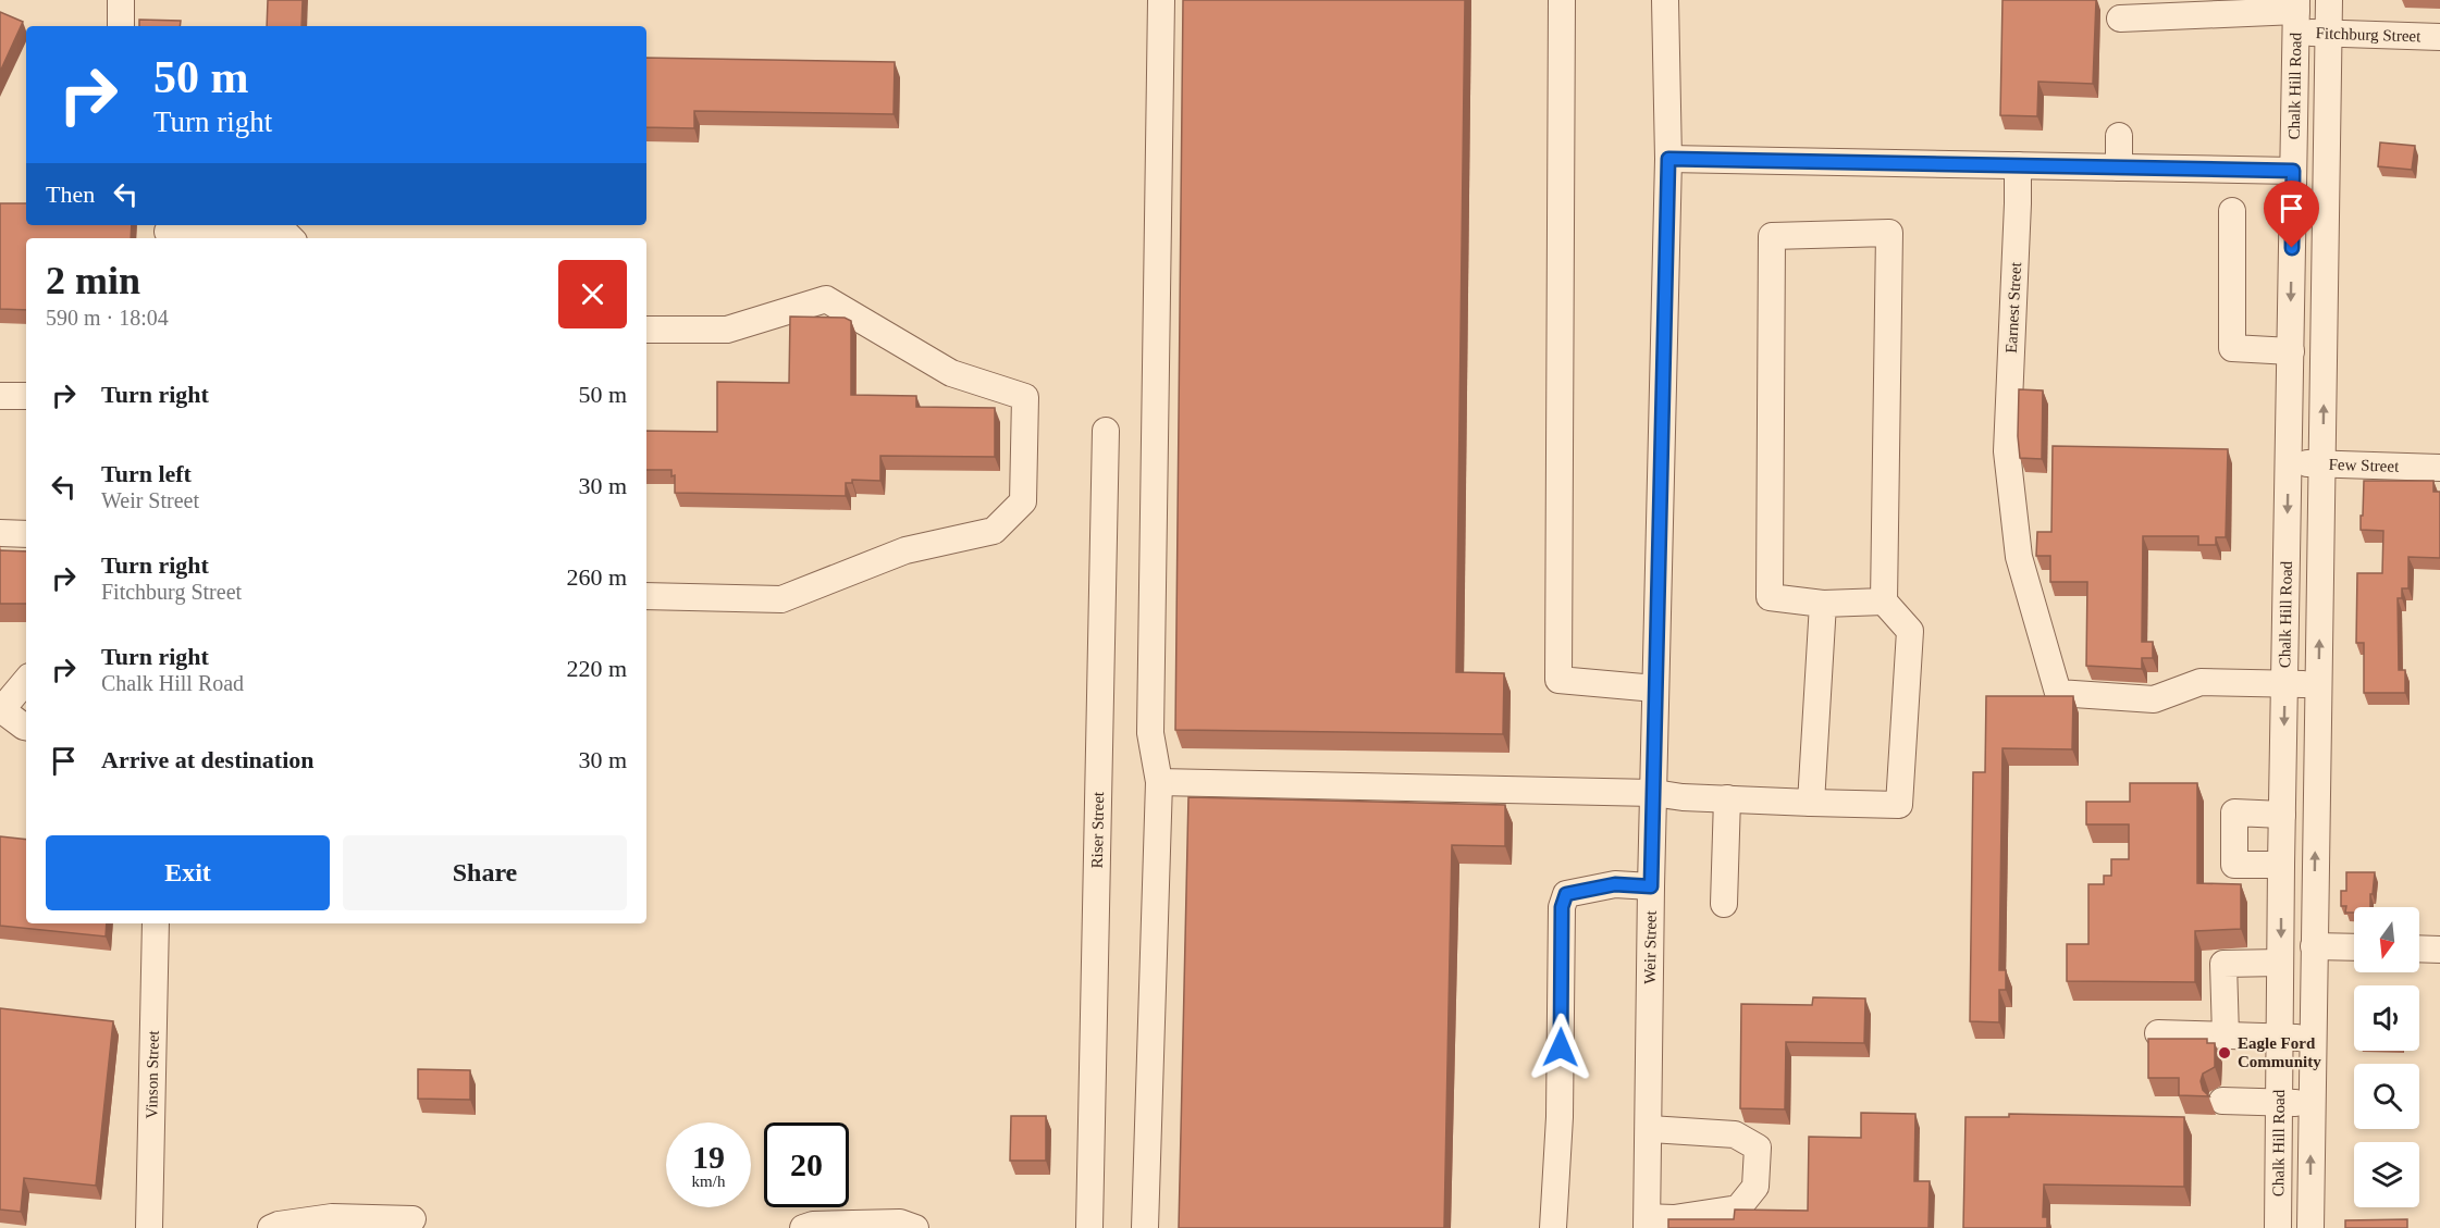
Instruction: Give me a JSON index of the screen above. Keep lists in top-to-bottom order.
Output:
{
  "streets": {
    "street": [
      "Fitchburg Street",
      "Chalk Hill Road",
      "Earnest Street",
      "Few Street",
      "Riser Street",
      "Weir Street",
      "Vinson Street"
    ]
  },
  "crossings": [
    ["Fitchburg Street", "Chalk Hill Road"],
    ["Chalk Hill Road", "Earnest Street"],
    ["Chalk Hill Road", "Few Street"]
  ],
  "places": ["Eagle Ford Community"],
  "north": "bottom",
  "page": {
    "turn": ["50 m", "Turn right"],
    "then": "Then",
    "heading": ["2 min", "590 m · 18:04"],
    "list": [
      {
        "name": "Turn right",
        "value": "50 m"
      },
      {
        "name": "Turn left",
        "note": "Weir Street",
        "value": "30 m"
      },
      {
        "name": "Turn right",
        "note": "Fitchburg Street",
        "value": "260 m"
      },
      {
        "name": "Turn right",
        "note": "Chalk Hill Road",
        "value": "220 m"
      },
      {
        "name": "Arrive at destination",
        "value": "30 m"
      }
    ],
    "buttons": ["Exit", "Share"],
    "speed": "19 km/h",
    "limit": "20"
  }
}
